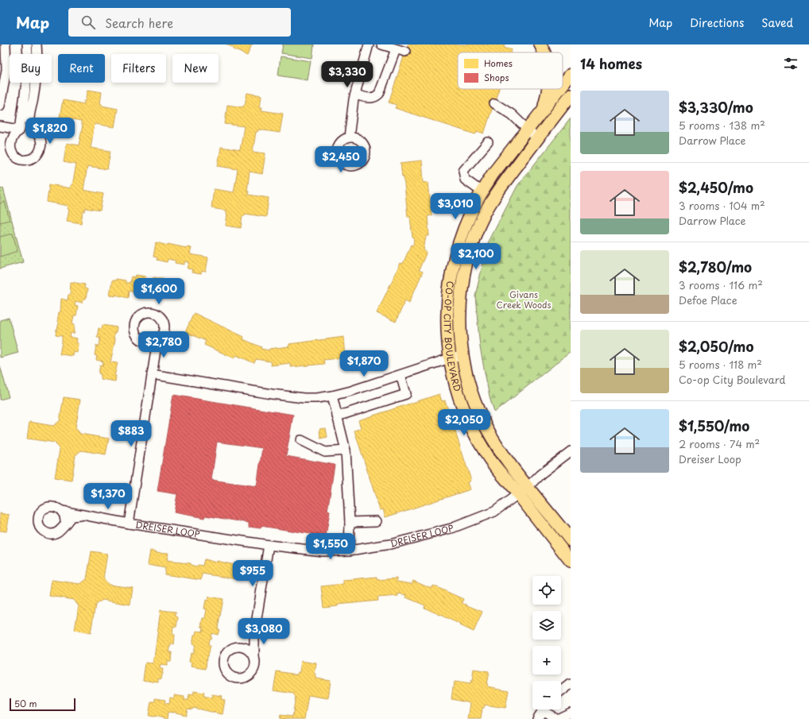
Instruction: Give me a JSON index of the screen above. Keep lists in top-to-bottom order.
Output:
{
  "streets": {
    "main road": ["CO-OP CITY BOULEVARD"],
    "street": ["DREISER LOOP"]
  },
  "crossings": [
    ["CO-OP CITY BOULEVARD", "DREISER LOOP"]
  ],
  "parks": ["Givans Creek Woods"],
  "legend": ["Homes", "Shops"],
  "scale_bar": "50 m",
  "page": {
    "header": "Map",
    "search": "Search here",
    "nav": ["Map", "Directions", "Saved"],
    "heading": "14 homes",
    "chip": [
      "Buy",
      "Rent",
      "Filters",
      "New"
    ],
    "price": [
      "$3,330",
      "$1,820",
      "$2,450",
      "$3,010",
      "$2,100",
      "$1,600",
      "$2,780",
      "$1,870",
      "$2,050",
      "$883",
      "$1,370",
      "$1,550",
      "$955",
      "$3,080"
    ],
    "list": [
      {
        "name": "$3,330/mo",
        "note": "5 rooms · 138 m² · Darrow Place"
      },
      {
        "name": "$2,450/mo",
        "note": "3 rooms · 104 m² · Darrow Place"
      },
      {
        "name": "$2,780/mo",
        "note": "3 rooms · 116 m² · Defoe Place"
      },
      {
        "name": "$2,050/mo",
        "note": "5 rooms · 118 m² · Co-op City Boulevard"
      },
      {
        "name": "$1,550/mo",
        "note": "2 rooms · 74 m² · Dreiser Loop"
      }
    ],
    "map_buttons": ["+", "−"],
    "scale": "50 m"
  }
}
